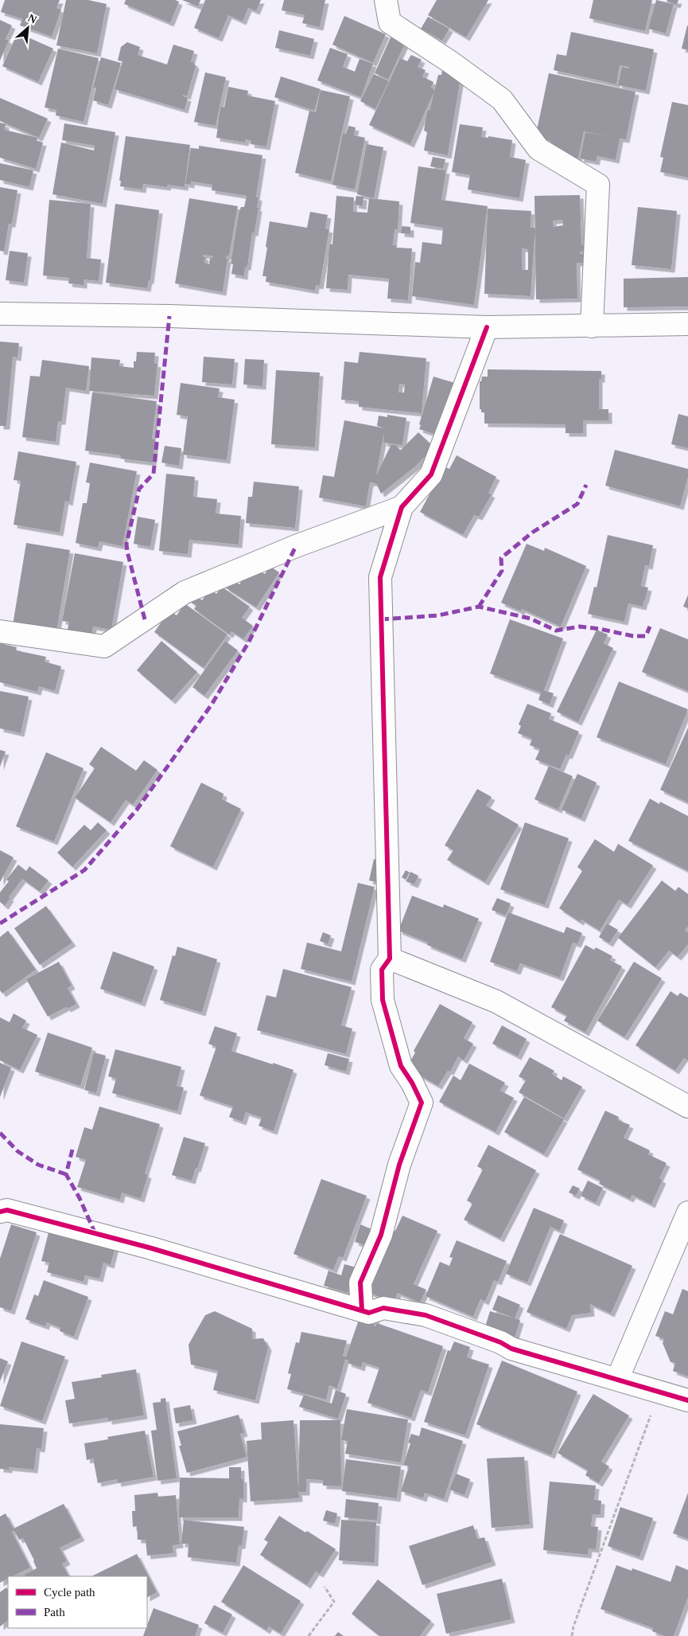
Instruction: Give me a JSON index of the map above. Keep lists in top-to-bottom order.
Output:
{
  "legend": ["Cycle path", "Path"],
  "north": "top right"
}
